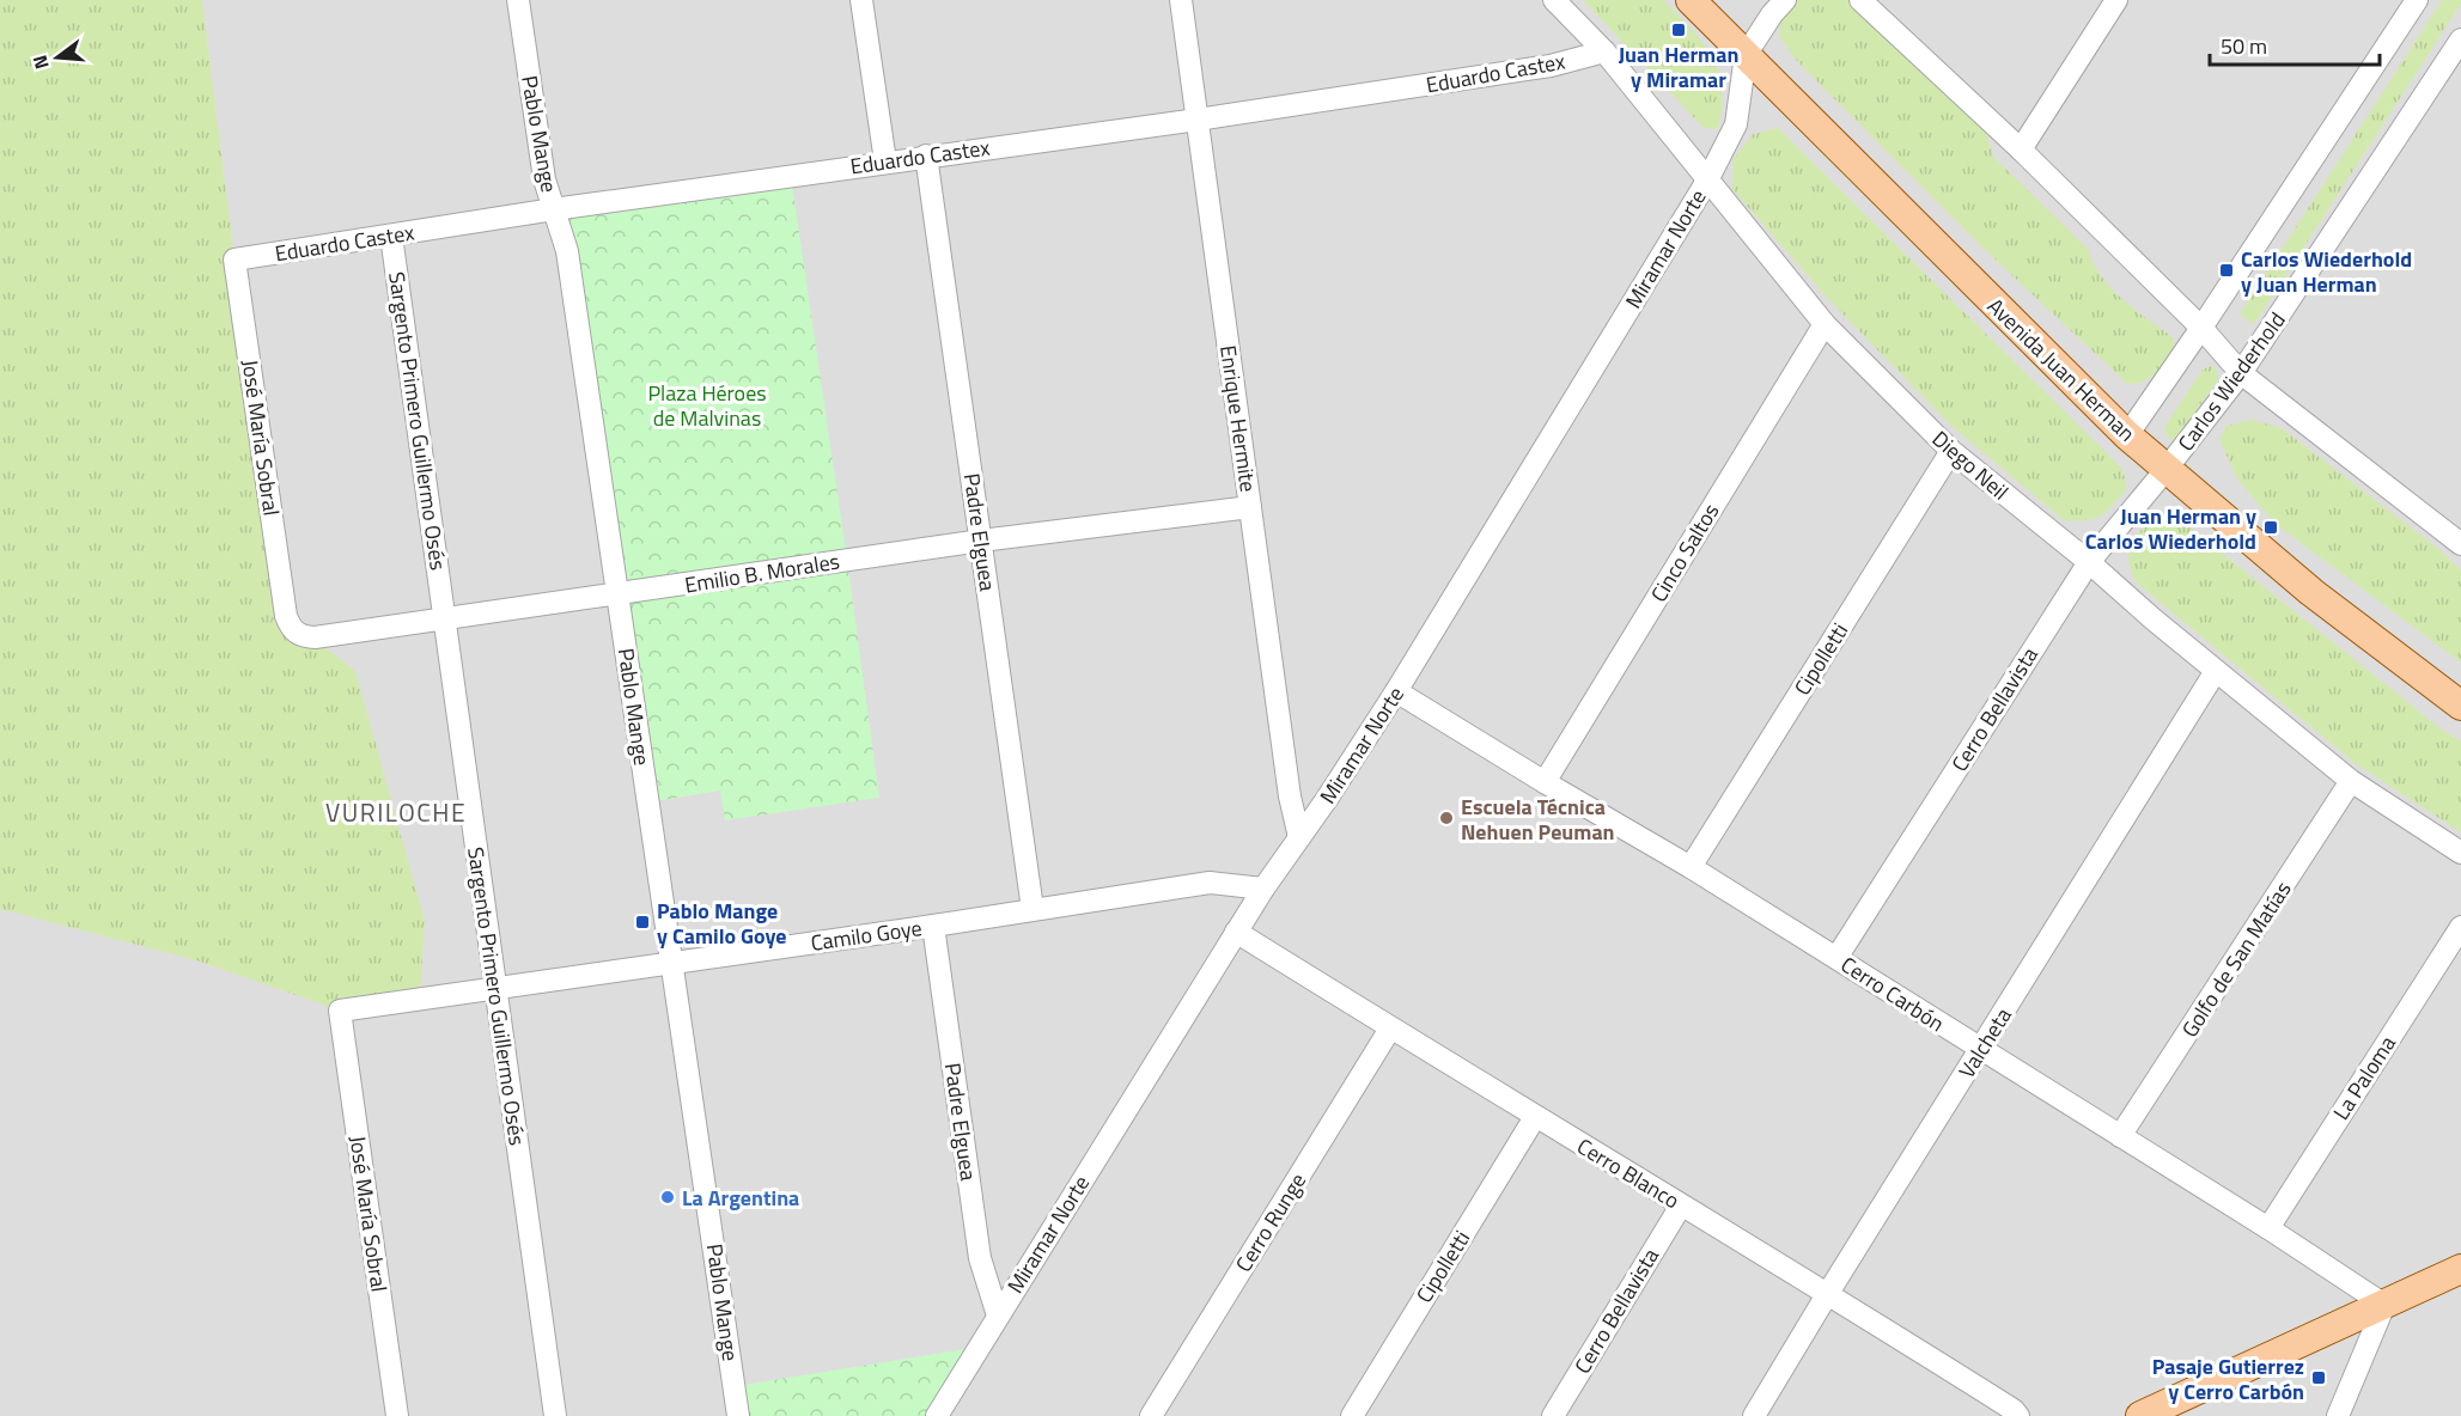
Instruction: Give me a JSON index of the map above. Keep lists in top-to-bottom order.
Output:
{
  "streets": {
    "main road": ["Avenida Juan Herman"],
    "street": [
      "Eduardo Castex",
      "Pablo Mange",
      "Miramar Norte",
      "Carlos Wiederhold",
      "Enrique Hermite",
      "Sargento Primero Guillermo Osés",
      "José María Sobral",
      "Diego Neil",
      "Padre Elguea",
      "Cinco Saltos",
      "Emilio B. Morales",
      "Cipolletti",
      "Cerro Bellavista",
      "Camilo Goye",
      "Golfo de San Matías",
      "Cerro Carbón",
      "Valcheta",
      "La Paloma",
      "Cerro Blanco",
      "Cerro Runge"
    ]
  },
  "crossings": [
    ["Eduardo Castex", "Pablo Mange"],
    ["Eduardo Castex", "Enrique Hermite"],
    ["Eduardo Castex", "Sargento Primero Guillermo Osés"],
    ["Eduardo Castex", "José María Sobral"],
    ["Eduardo Castex", "Diego Neil"],
    ["Eduardo Castex", "Padre Elguea"],
    ["Pablo Mange", "Emilio B. Morales"],
    ["Pablo Mange", "Camilo Goye"],
    ["Miramar Norte", "Avenida Juan Herman"],
    ["Miramar Norte", "Enrique Hermite"],
    ["Miramar Norte", "Diego Neil"],
    ["Miramar Norte", "Padre Elguea"],
    ["Miramar Norte", "Camilo Goye"],
    ["Miramar Norte", "Cerro Carbón"],
    ["Miramar Norte", "Cerro Blanco"],
    ["Avenida Juan Herman", "Carlos Wiederhold"],
    ["Avenida Juan Herman", "Cerro Bellavista"],
    ["Carlos Wiederhold", "Cerro Bellavista"],
    ["Enrique Hermite", "Emilio B. Morales"],
    ["Sargento Primero Guillermo Osés", "Emilio B. Morales"],
    ["Sargento Primero Guillermo Osés", "Camilo Goye"],
    ["José María Sobral", "Emilio B. Morales"],
    ["José María Sobral", "Camilo Goye"],
    ["Diego Neil", "Cinco Saltos"],
    ["Diego Neil", "Cipolletti"],
    ["Diego Neil", "Cerro Bellavista"],
    ["Diego Neil", "Golfo de San Matías"],
    ["Diego Neil", "Valcheta"],
    ["Padre Elguea", "Emilio B. Morales"],
    ["Padre Elguea", "Camilo Goye"],
    ["Cinco Saltos", "Cerro Carbón"],
    ["Cipolletti", "Cerro Carbón"],
    ["Cipolletti", "Cerro Blanco"],
    ["Cerro Bellavista", "Cerro Carbón"],
    ["Cerro Bellavista", "Cerro Blanco"],
    ["Golfo de San Matías", "Cerro Carbón"],
    ["Cerro Carbón", "Valcheta"],
    ["Cerro Carbón", "La Paloma"],
    ["Valcheta", "Cerro Blanco"],
    ["Cerro Blanco", "Cerro Runge"]
  ],
  "districts": ["VURILOCHE"],
  "parks": ["Plaza Héroes de Malvinas"],
  "places": {
    "transit": [
      "Juan Herman y Miramar",
      "Carlos Wiederhold y Juan Herman",
      "Juan Herman y Carlos Wiederhold",
      "Pablo Mange y Camilo Goye",
      "Pasaje Gutierrez y Cerro Carbón"
    ],
    "other": ["Escuela Técnica Nehuen Peuman", "La Argentina"]
  },
  "scale_bar": "50 m",
  "north": "left"
}
